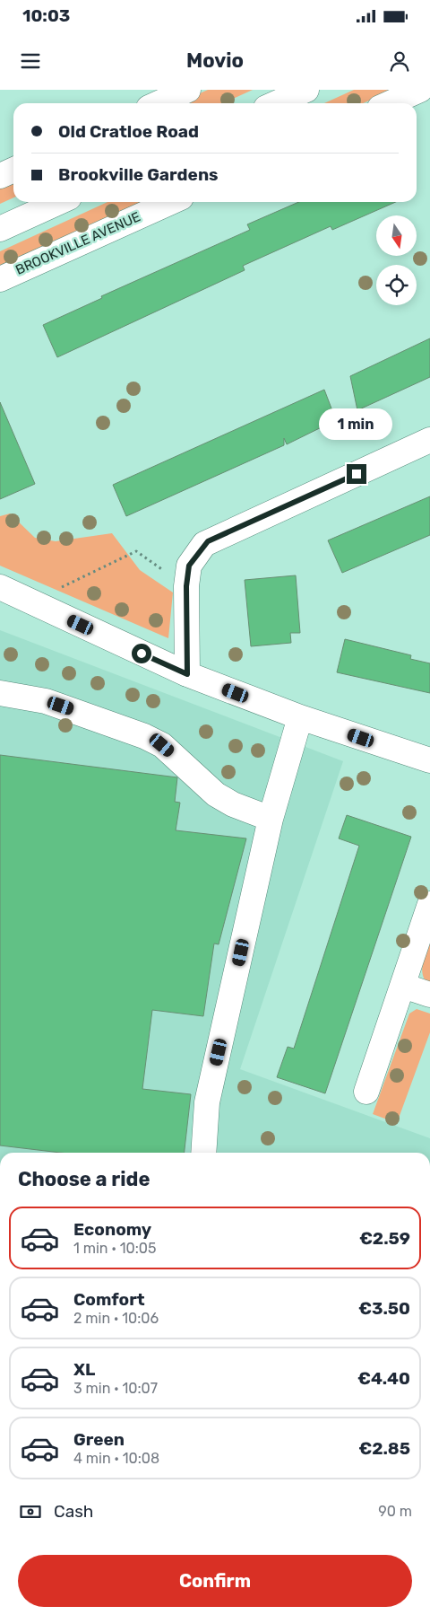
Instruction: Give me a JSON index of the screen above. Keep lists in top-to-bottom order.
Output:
{
  "streets": {
    "street": ["BROOKVILLE AVENUE"]
  },
  "north": "bottom",
  "page": {
    "status": "10:03",
    "header": "Movio",
    "banner": ["Old Cratloe Road", "Brookville Gardens"],
    "bubble": "1 min",
    "heading": "Choose a ride",
    "list": [
      {
        "name": "Economy",
        "note": "1 min · 10:05",
        "value": "€2.59"
      },
      {
        "name": "Comfort",
        "note": "2 min · 10:06",
        "value": "€3.50"
      },
      {
        "name": "XL",
        "note": "3 min · 10:07",
        "value": "€4.40"
      },
      {
        "name": "Green",
        "note": "4 min · 10:08",
        "value": "€2.85"
      }
    ],
    "pay": ["Cash", "90 m"],
    "buttons": "Confirm"
  }
}
